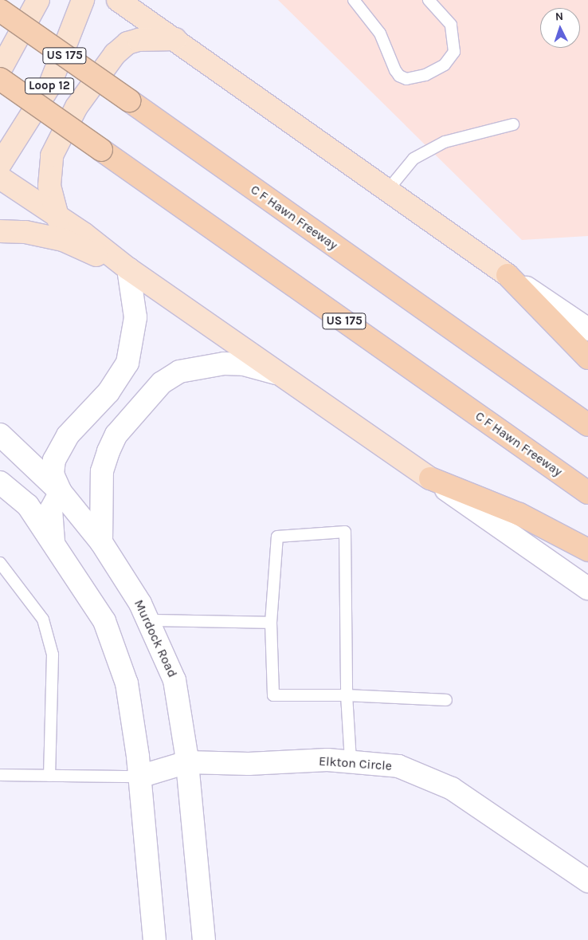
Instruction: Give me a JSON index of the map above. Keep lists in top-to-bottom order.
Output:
{
  "streets": {
    "highway": ["US 175", "C F Hawn Freeway"],
    "main road": ["Loop 12", "Murdock Road", "Elkton Circle"]
  },
  "crossings": [
    ["Murdock Road", "Elkton Circle"]
  ],
  "north": "top"
}
